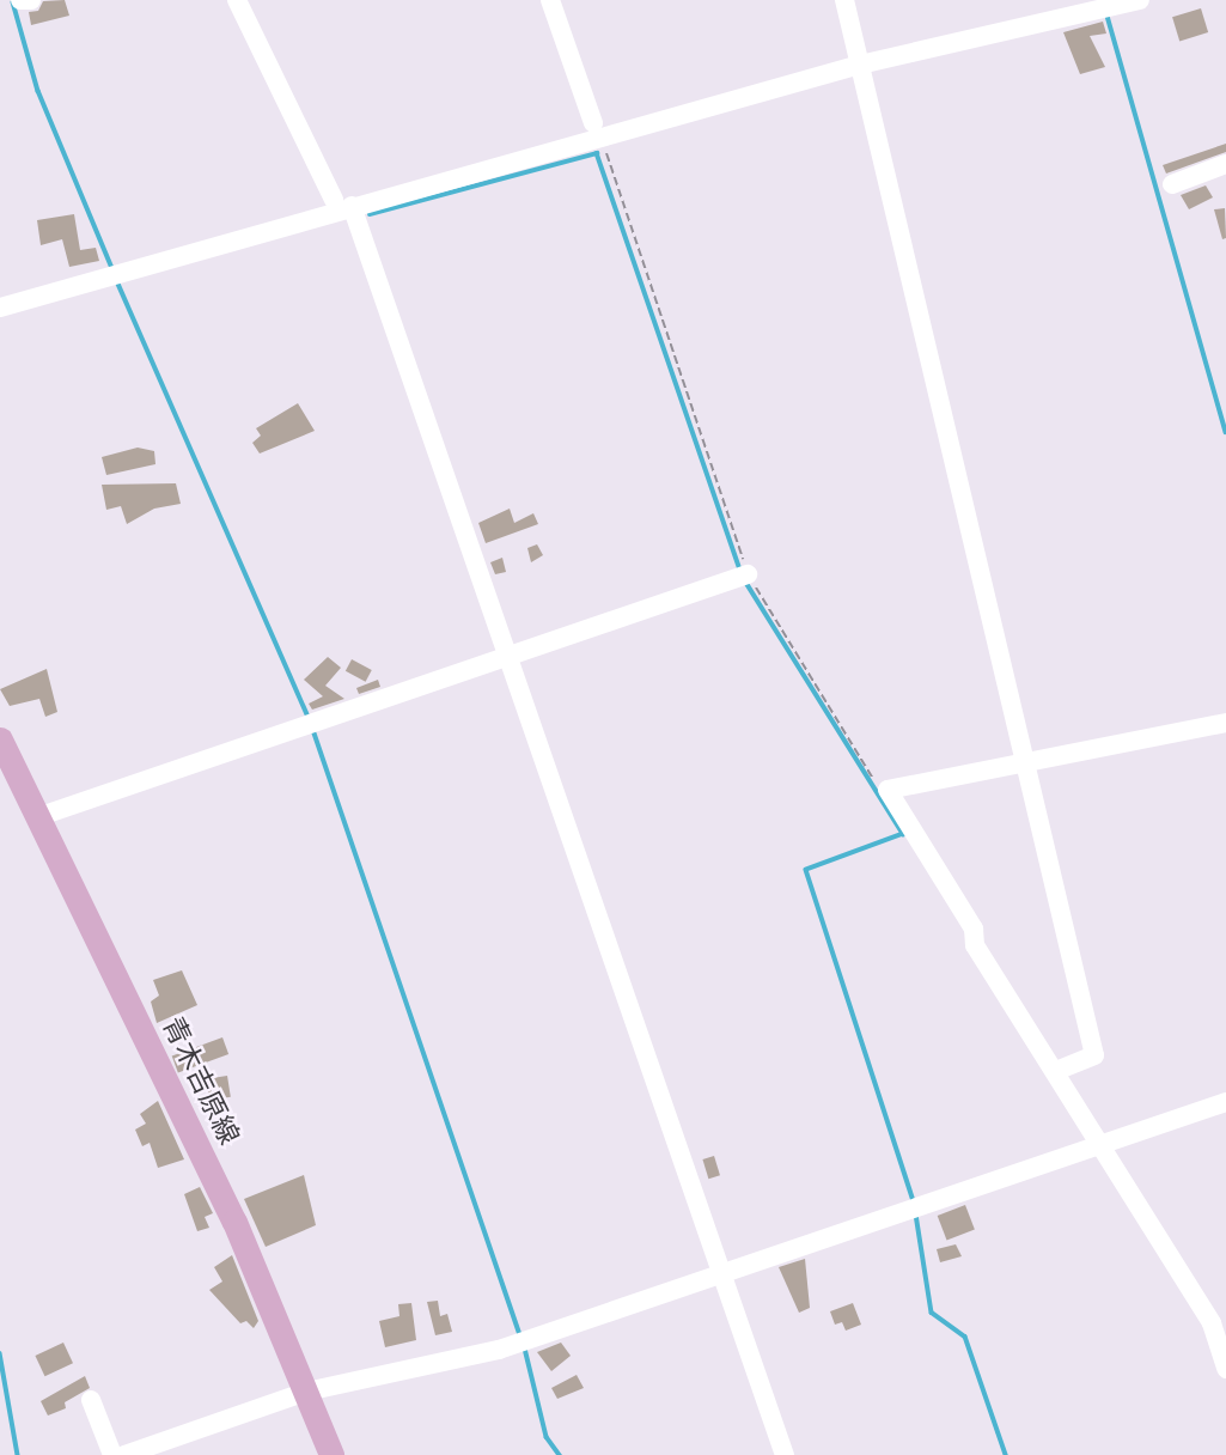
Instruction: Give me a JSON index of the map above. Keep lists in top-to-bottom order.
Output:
{
  "streets": {
    "main road": ["青木吉原線"]
  }
}
